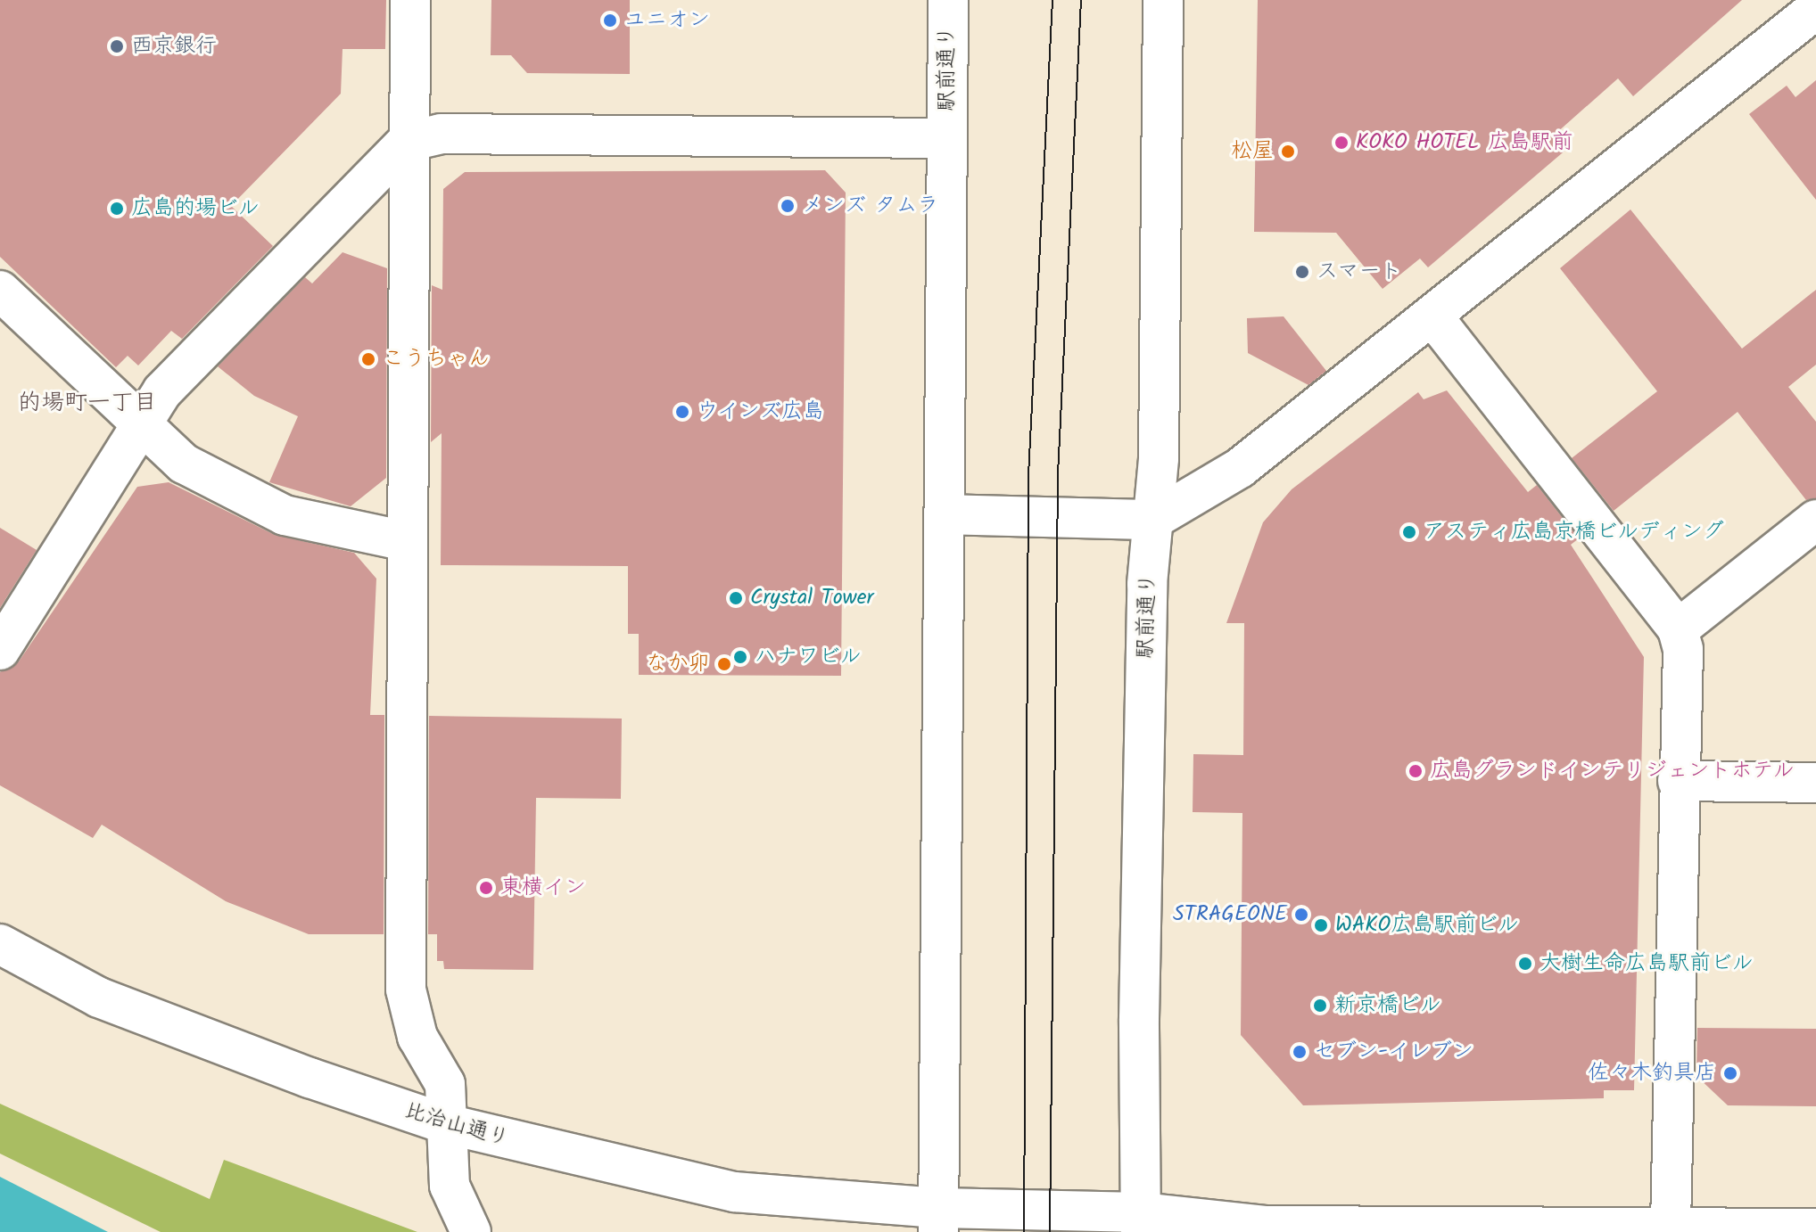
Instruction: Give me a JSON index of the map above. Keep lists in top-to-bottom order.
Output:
{
  "streets": {
    "street": ["駅前通り", "比治山通り"]
  },
  "crossings": [
    ["駅前通り", "比治山通り"]
  ],
  "districts": ["的場町一丁目"],
  "places": [
    "ユニオン",
    "西京銀行",
    "KOKO HOTEL 広島駅前",
    "松屋",
    "メンズ タムラ",
    "広島的場ビル",
    "スマート",
    "こうちゃん",
    "ウインズ広島",
    "アスティ広島京橋ビルディング",
    "Crystal Tower",
    "ハナワビル",
    "なか卯",
    "広島グランドインテリジェントホテル",
    "東横イン",
    "STRAGEONE",
    "WAKO広島駅前ビル",
    "大樹生命広島駅前ビル",
    "新京橋ビル",
    "セブン-イレブン",
    "佐々木釣具店"
  ]
}
